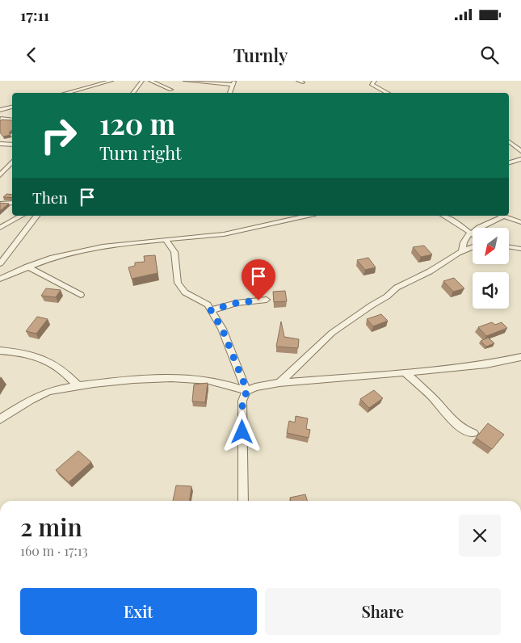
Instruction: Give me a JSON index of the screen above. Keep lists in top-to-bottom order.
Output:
{
  "north": "bottom left",
  "page": {
    "status": "17:11",
    "header": "Turnly",
    "turn": ["120 m", "Turn right"],
    "then": "Then",
    "heading": ["2 min", "160 m · 17:13"],
    "buttons": ["Exit", "Share"]
  }
}
